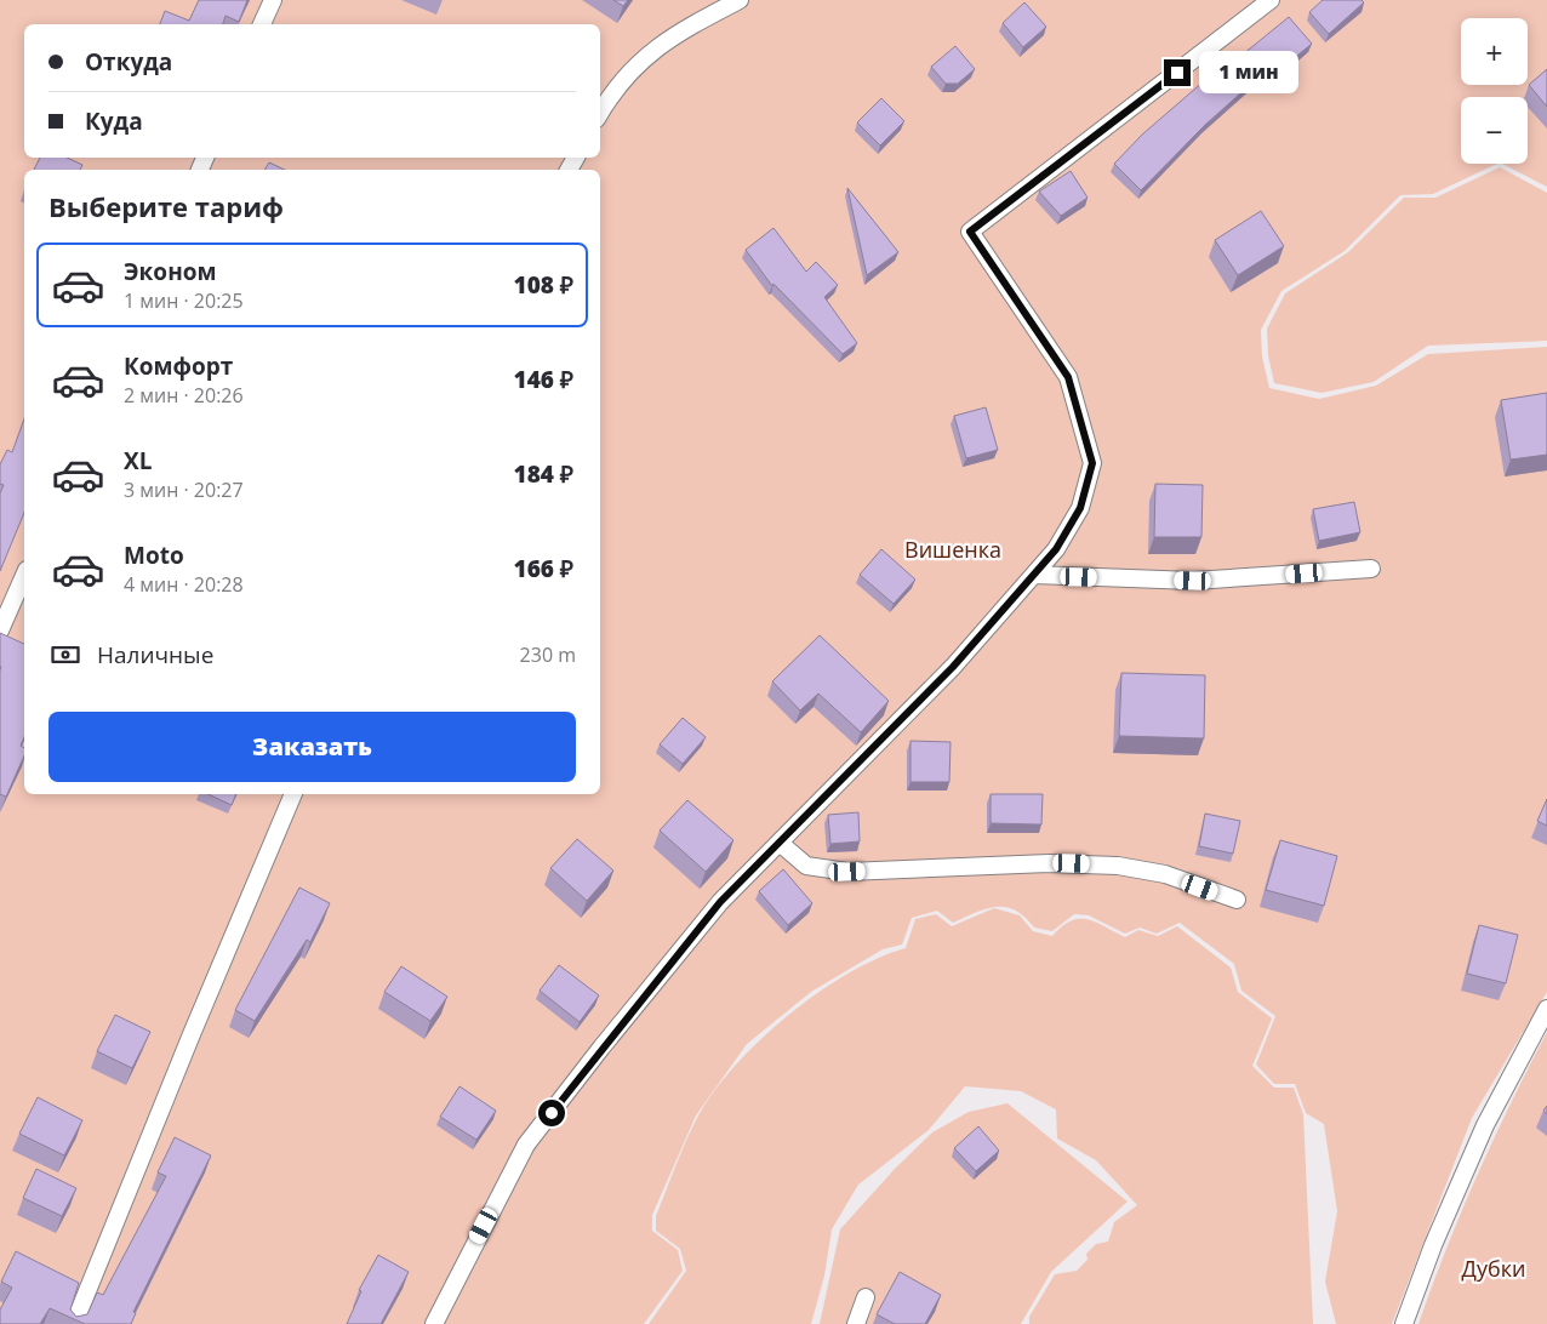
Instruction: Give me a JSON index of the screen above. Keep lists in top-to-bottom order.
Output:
{
  "parks": ["Вишенка", "Дубки"],
  "page": {
    "map_buttons": ["+", "−"],
    "banner": ["Откуда", "Куда"],
    "bubble": "1 мин",
    "heading": "Выберите тариф",
    "list": [
      {
        "name": "Эконом",
        "note": "1 мин · 20:25",
        "value": "108 ₽"
      },
      {
        "name": "Комфорт",
        "note": "2 мин · 20:26",
        "value": "146 ₽"
      },
      {
        "name": "XL",
        "note": "3 мин · 20:27",
        "value": "184 ₽"
      },
      {
        "name": "Moto",
        "note": "4 мин · 20:28",
        "value": "166 ₽"
      }
    ],
    "pay": ["Наличные", "230 m"],
    "buttons": "Заказать"
  }
}
